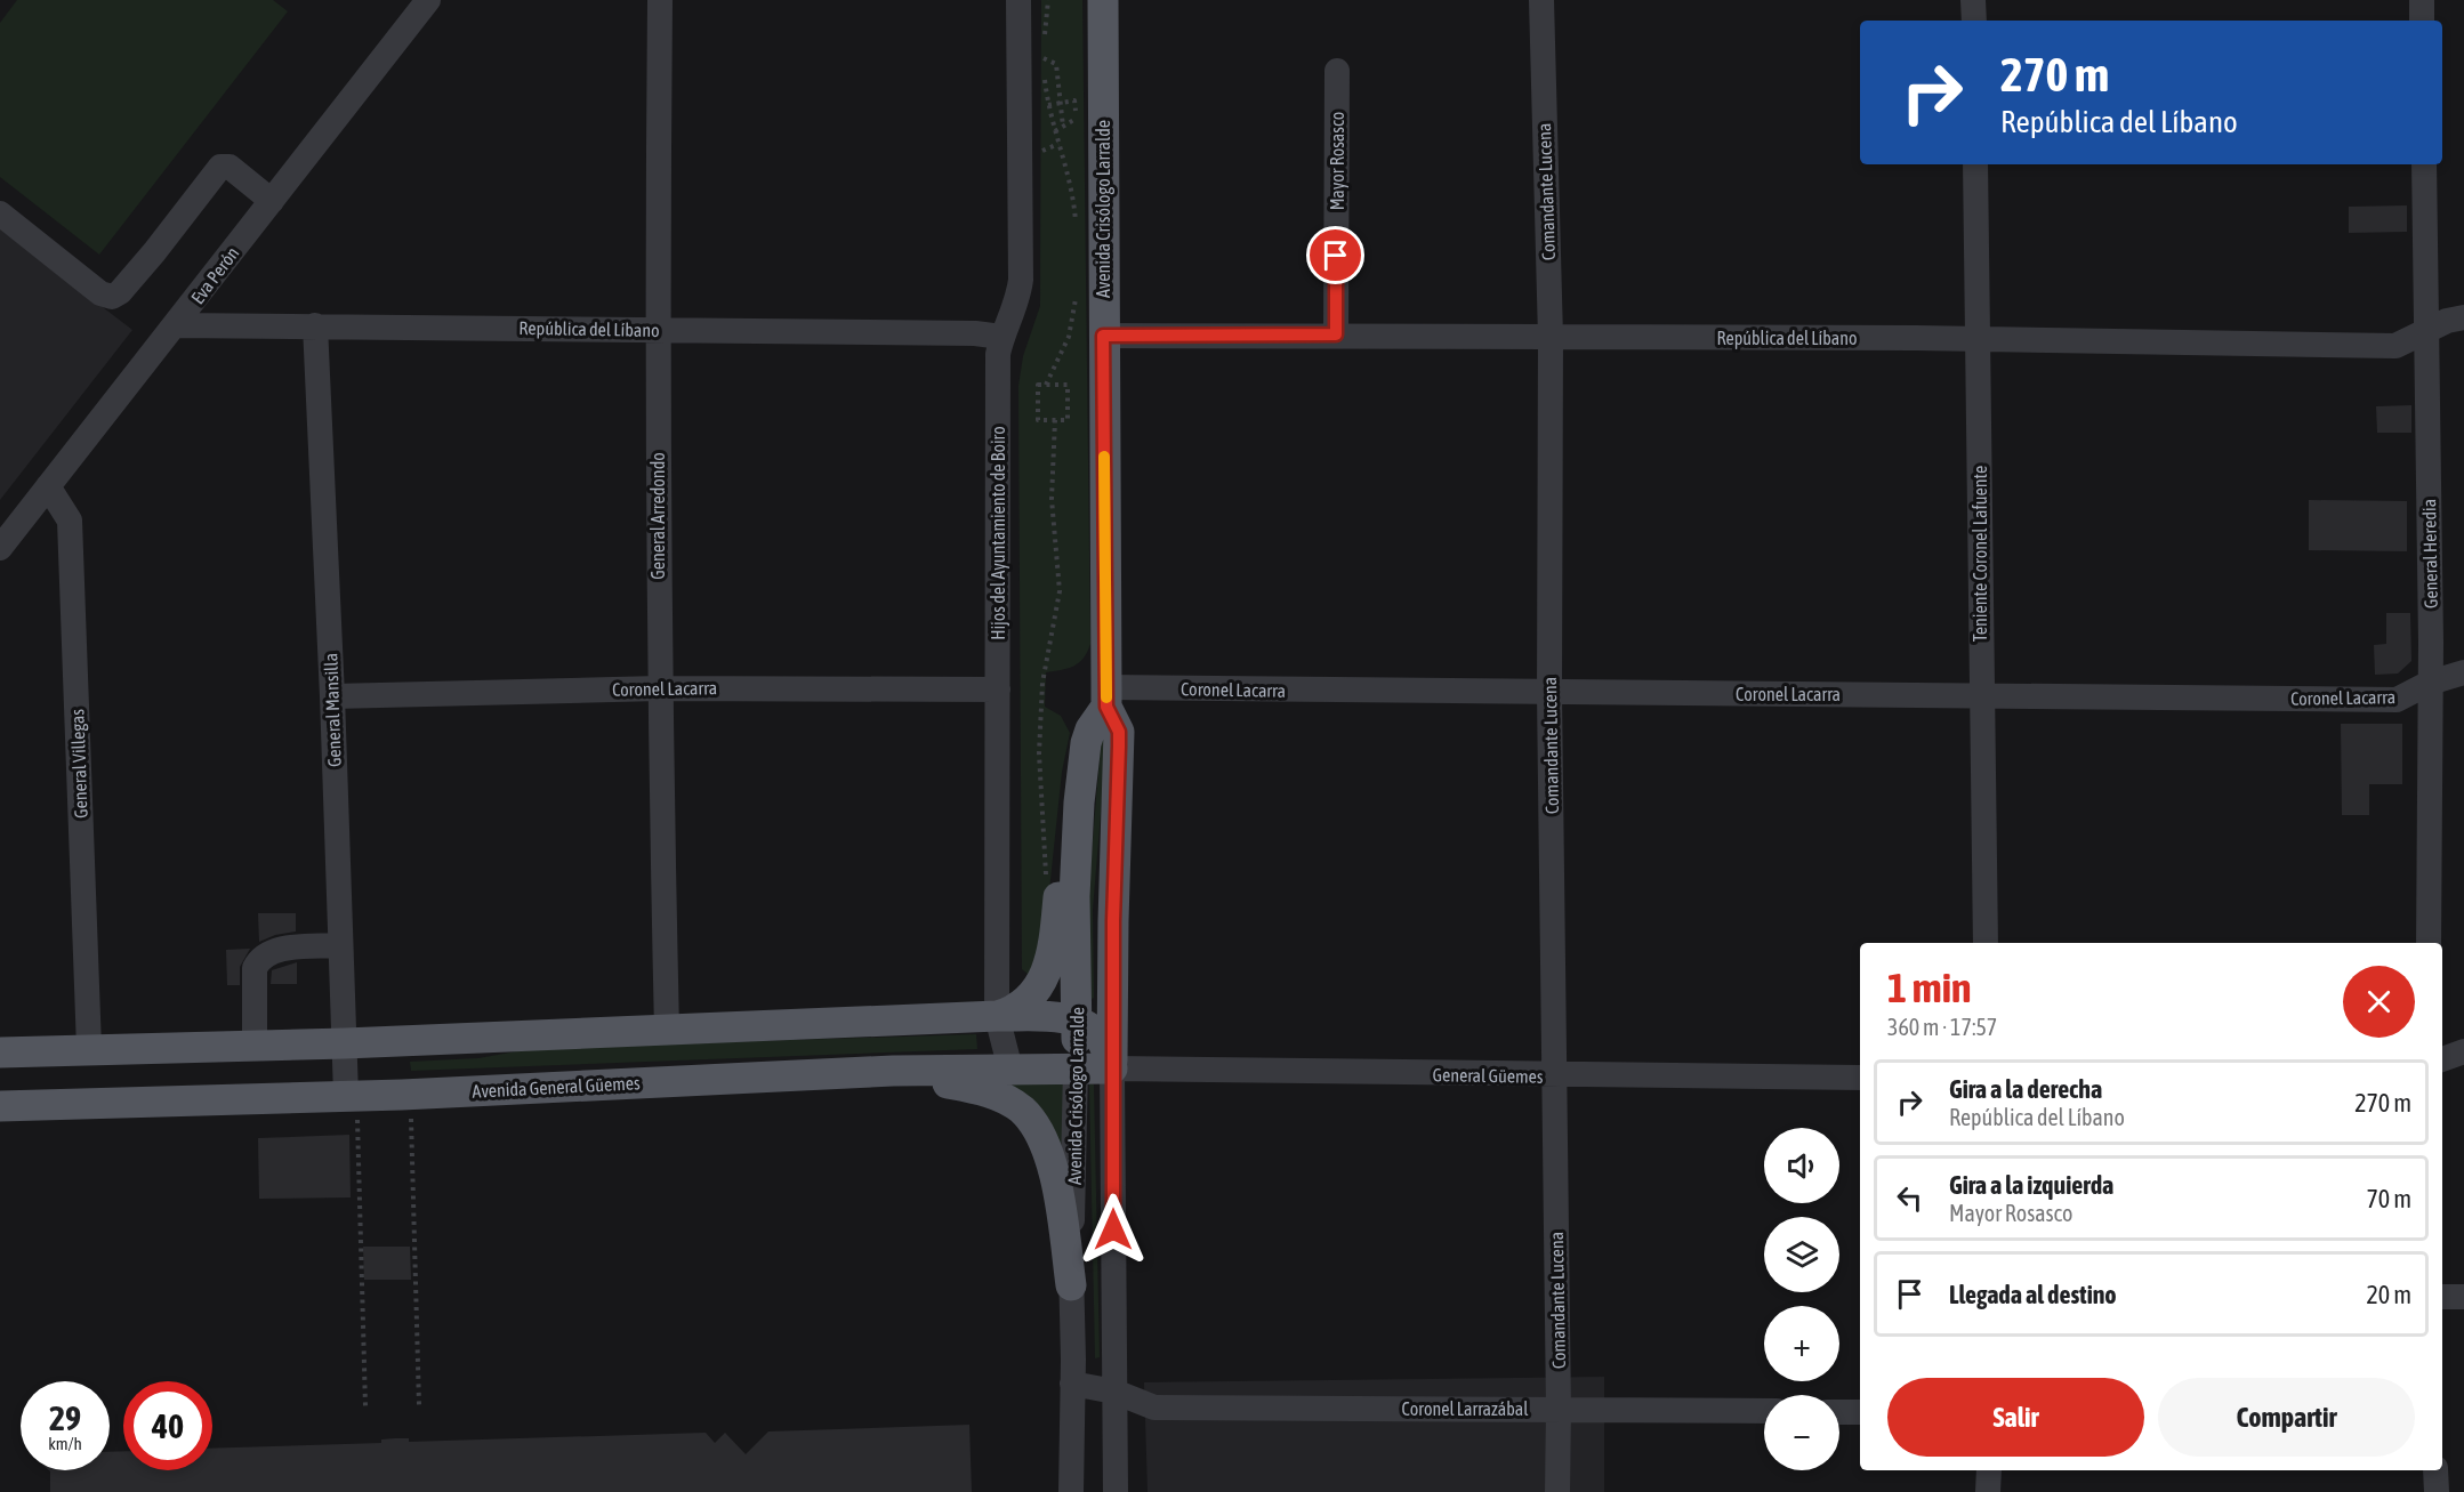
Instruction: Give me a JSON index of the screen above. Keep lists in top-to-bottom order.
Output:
{
  "streets": {
    "main road": ["Avenida Crisólogo Larralde", "Avenida General Güemes"],
    "street": [
      "Mayor Rosasco",
      "Comandante Lucena",
      "Eva Perón",
      "República del Líbano",
      "General Arredondo",
      "Hijos del Ayuntamiento de Boiro",
      "Teniente Coronel Lafuente",
      "General Heredia",
      "Coronel Lacarra",
      "General Mansilla",
      "General Villegas",
      "General Güemes",
      "Coronel Larrazábal"
    ]
  },
  "crossings": [
    ["Mayor Rosasco", "República del Líbano"],
    ["Comandante Lucena", "República del Líbano"],
    ["Comandante Lucena", "Coronel Lacarra"],
    ["Comandante Lucena", "General Güemes"],
    ["Comandante Lucena", "Coronel Larrazábal"],
    ["Avenida Crisólogo Larralde", "República del Líbano"],
    ["Avenida Crisólogo Larralde", "Coronel Lacarra"],
    ["Avenida Crisólogo Larralde", "General Güemes"],
    ["Avenida Crisólogo Larralde", "Avenida General Güemes"],
    ["Avenida Crisólogo Larralde", "Coronel Larrazábal"],
    ["Eva Perón", "República del Líbano"],
    ["Eva Perón", "General Villegas"],
    ["República del Líbano", "General Arredondo"],
    ["República del Líbano", "Hijos del Ayuntamiento de Boiro"],
    ["República del Líbano", "Teniente Coronel Lafuente"],
    ["República del Líbano", "General Heredia"],
    ["República del Líbano", "General Mansilla"],
    ["General Arredondo", "Coronel Lacarra"],
    ["Hijos del Ayuntamiento de Boiro", "Coronel Lacarra"],
    ["Hijos del Ayuntamiento de Boiro", "Avenida General Güemes"],
    ["Teniente Coronel Lafuente", "Coronel Lacarra"],
    ["General Heredia", "Coronel Lacarra"],
    ["Coronel Lacarra", "General Mansilla"],
    ["General Mansilla", "Avenida General Güemes"],
    ["General Güemes", "Avenida General Güemes"]
  ],
  "page": {
    "turn": ["270 m", "República del Líbano"],
    "heading": ["1 min", "360 m · 17:57"],
    "list": [
      {
        "name": "Gira a la derecha",
        "note": "República del Líbano",
        "value": "270 m"
      },
      {
        "name": "Gira a la izquierda",
        "note": "Mayor Rosasco",
        "value": "70 m"
      },
      {
        "name": "Llegada al destino",
        "value": "20 m"
      }
    ],
    "map_buttons": ["+", "−"],
    "buttons": ["Salir", "Compartir"],
    "speed": "29 km/h",
    "limit": "40"
  }
}
